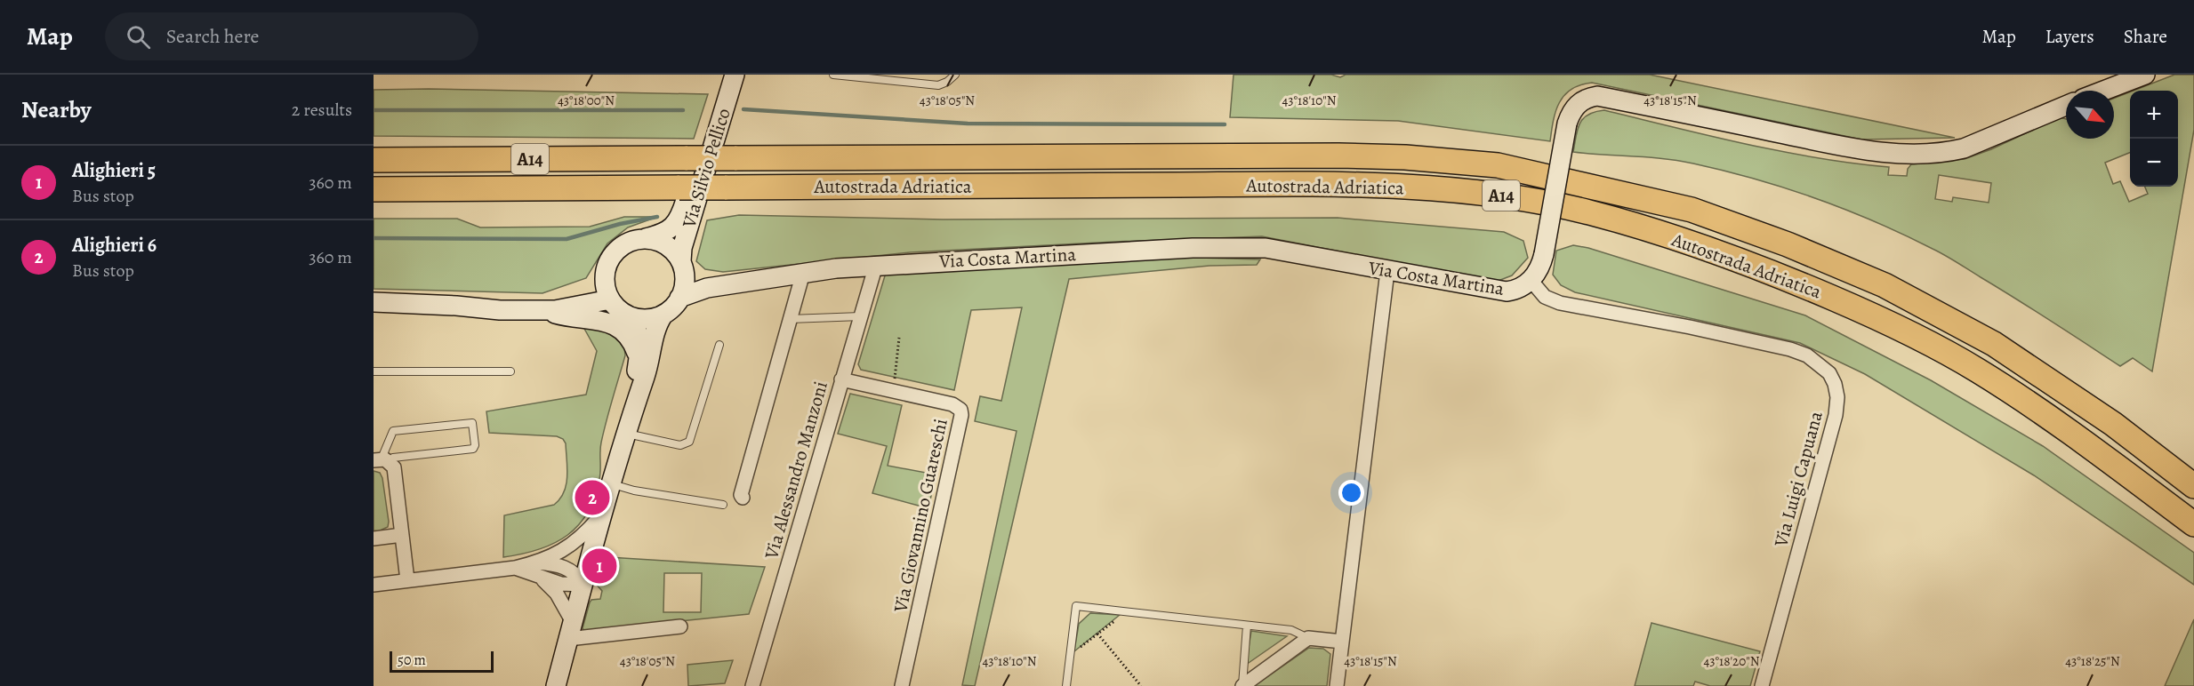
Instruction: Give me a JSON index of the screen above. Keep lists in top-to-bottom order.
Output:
{
  "streets": {
    "highway": ["A14", "Autostrada Adriatica"],
    "main road": ["Via Silvio Pellico", "Via Costa Martina"],
    "street": ["Via Alessandro Manzoni", "Via Luigi Capuana", "Via Giovannino Guareschi"]
  },
  "crossings": [
    ["Via Silvio Pellico", "Via Costa Martina"],
    ["Via Costa Martina", "Via Alessandro Manzoni"],
    ["Via Costa Martina", "Via Luigi Capuana"],
    ["Via Alessandro Manzoni", "Via Giovannino Guareschi"]
  ],
  "scale_bar": "50 m",
  "north": "bottom right",
  "page": {
    "header": "Map",
    "search": "Search here",
    "nav": ["Map", "Layers", "Share"],
    "heading": ["Nearby", "2 results"],
    "map_buttons": ["+", "−"],
    "list": [
      {
        "mark": "1",
        "name": "Alighieri 5",
        "note": "Bus stop",
        "value": "360 m"
      },
      {
        "mark": "2",
        "name": "Alighieri 6",
        "note": "Bus stop",
        "value": "360 m"
      }
    ],
    "pins": ["2", "1"],
    "scale": "50 m"
  },
  "coordinates": [
    "43°18'00\"N",
    "43°18'05\"N",
    "43°18'10\"N",
    "43°18'15\"N",
    "43°18'20\"N",
    "43°18'25\"N"
  ]
}
